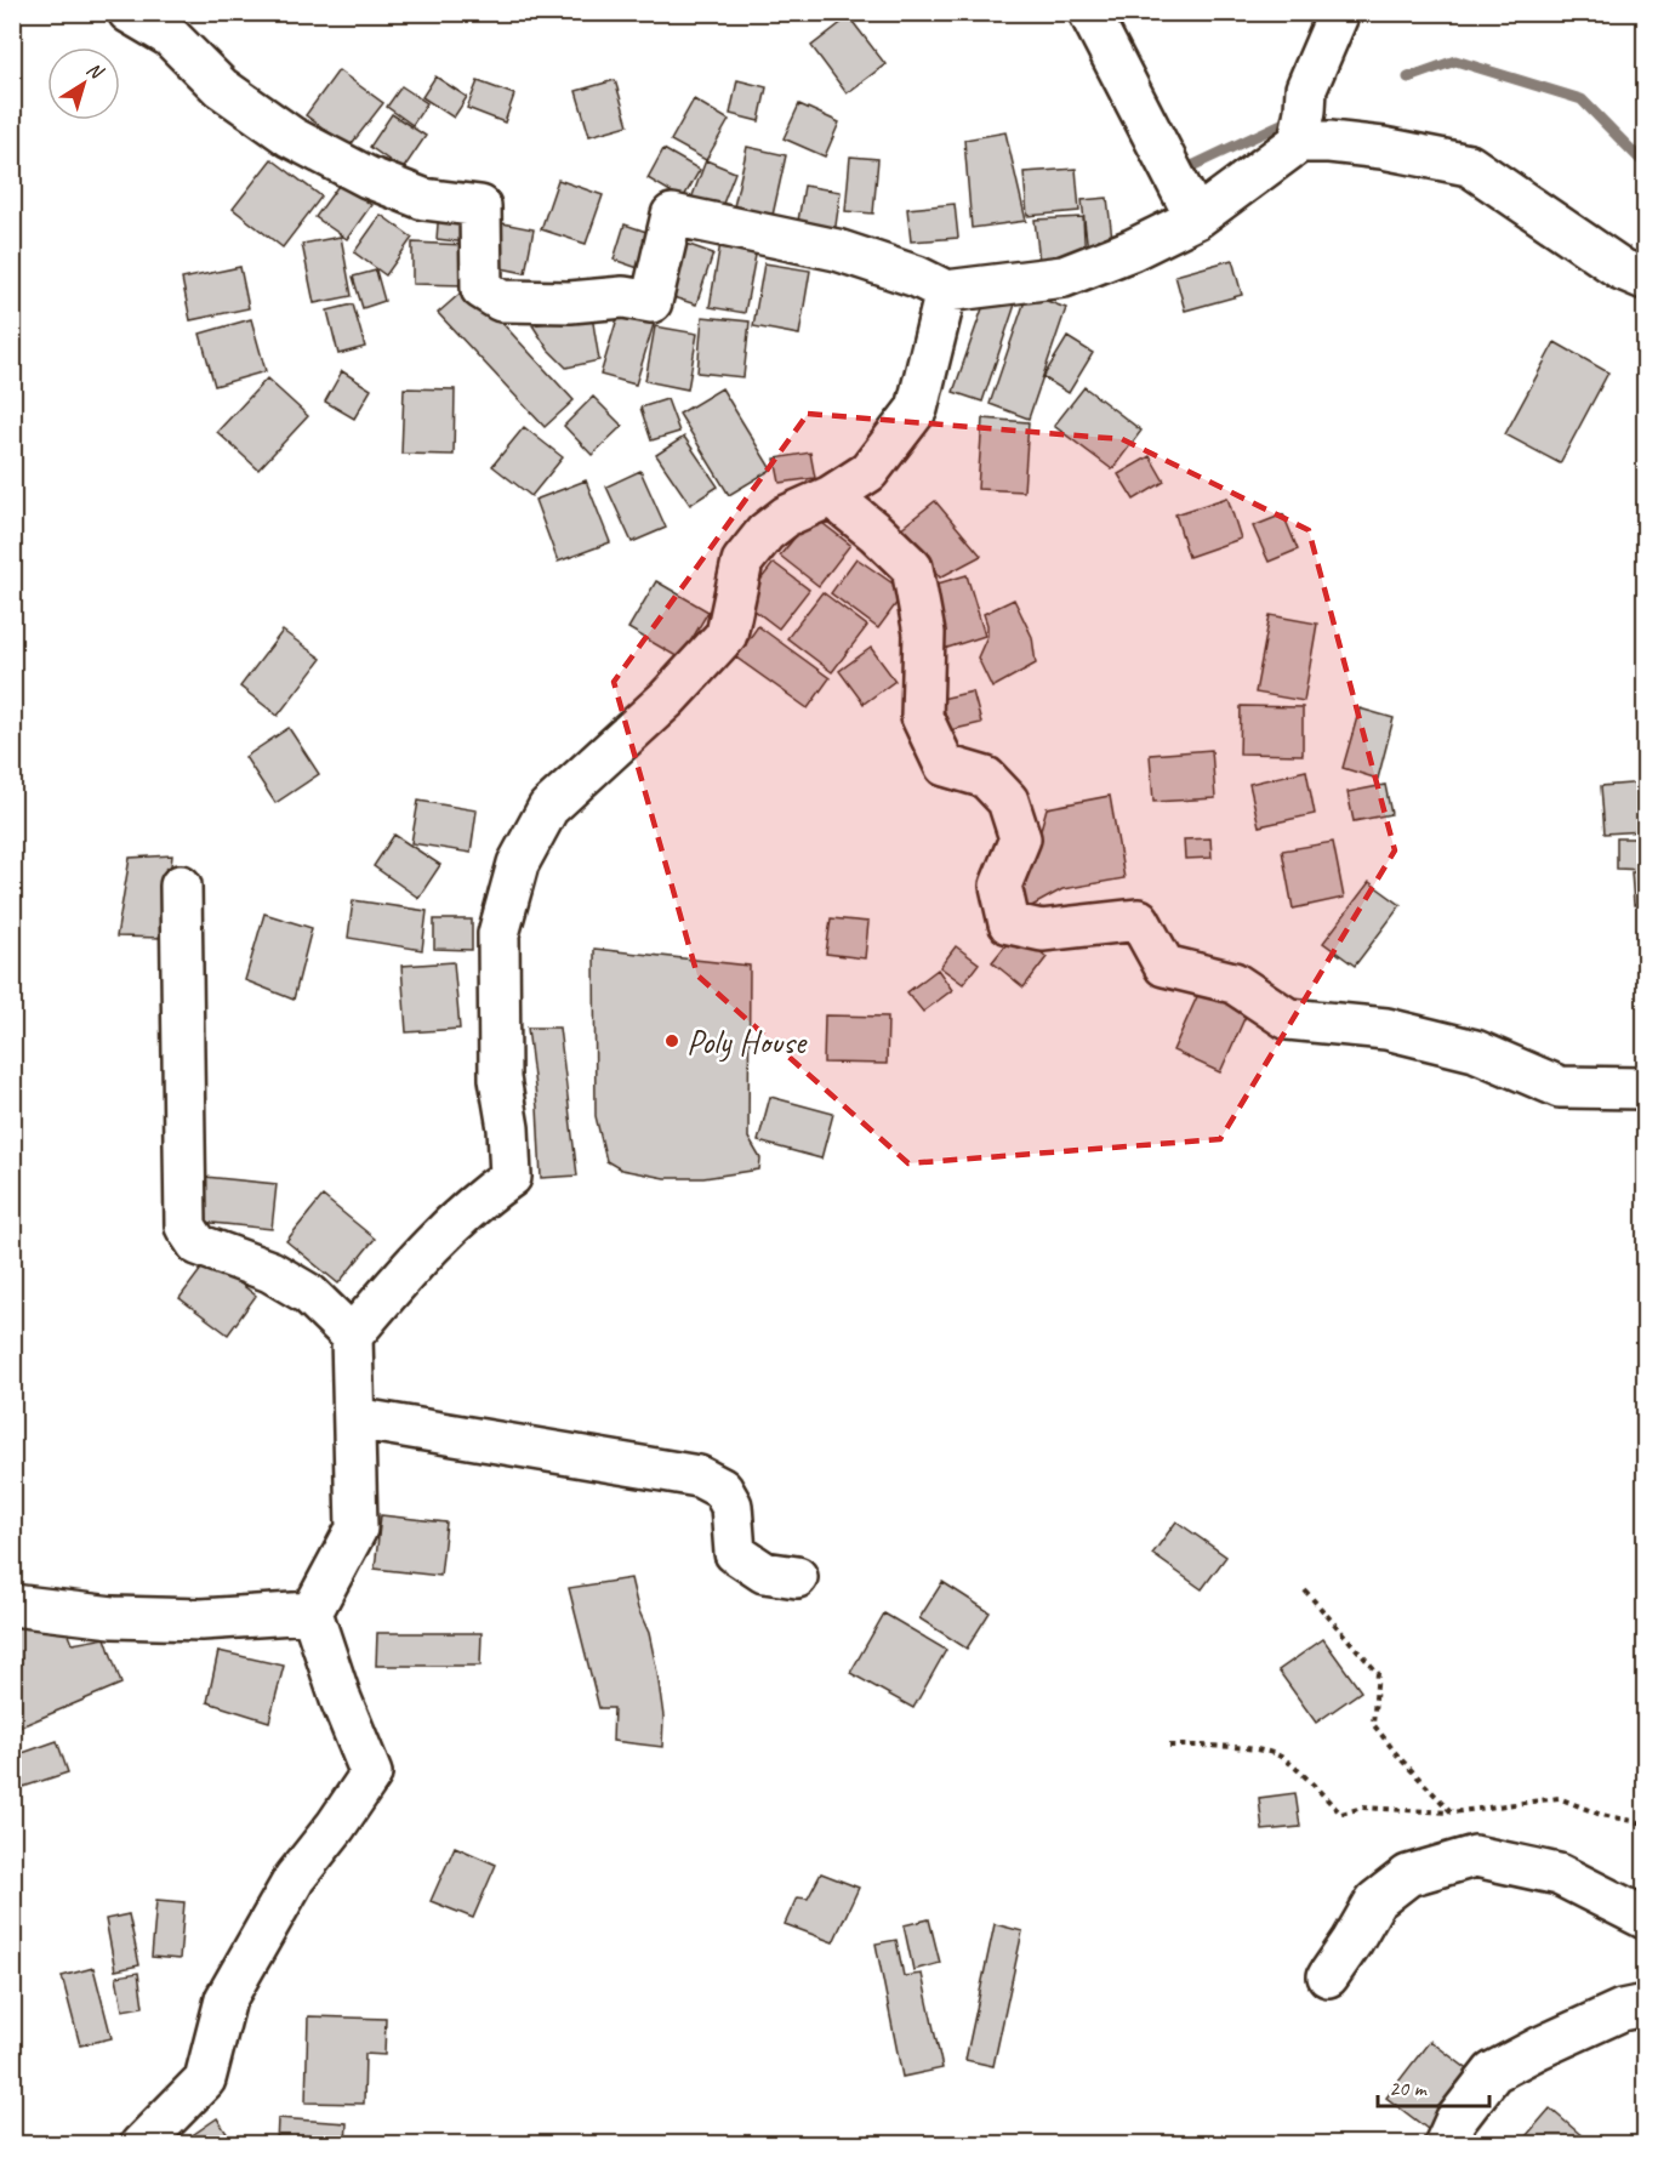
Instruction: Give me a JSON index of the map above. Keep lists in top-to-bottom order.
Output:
{
  "places": ["Poly House"],
  "scale_bar": "20 m",
  "north": "top right"
}
